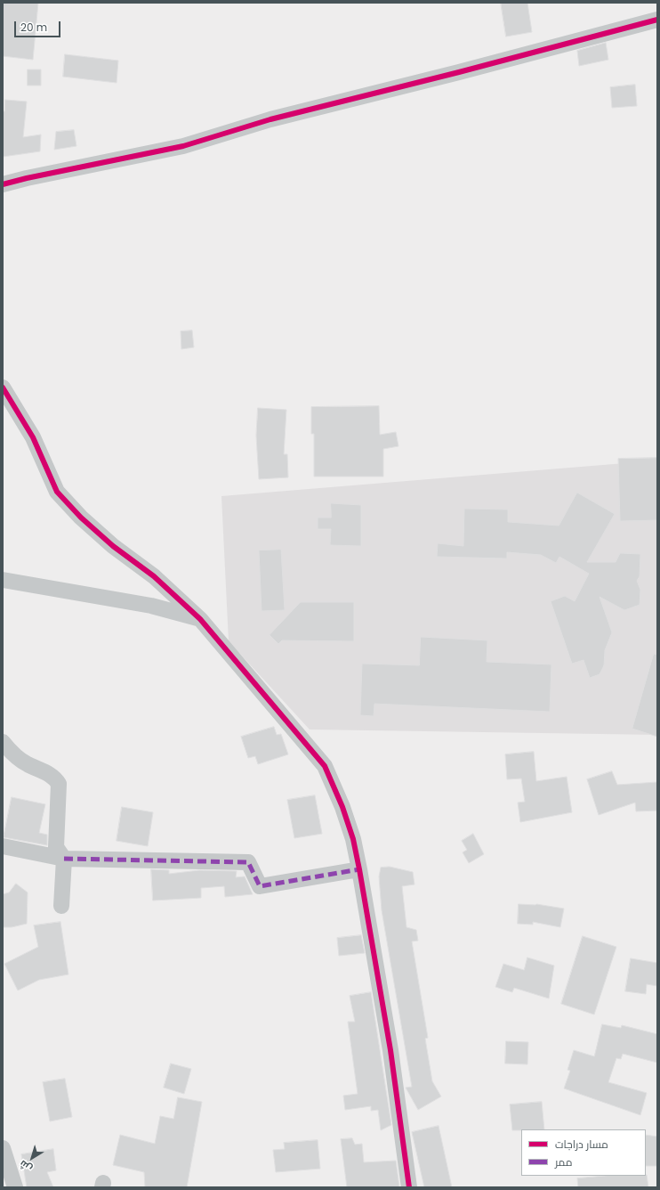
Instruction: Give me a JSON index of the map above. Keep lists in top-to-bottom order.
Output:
{
  "legend": ["مسار دراجات", "ممر"],
  "scale_bar": "20 m",
  "north": "bottom left"
}
